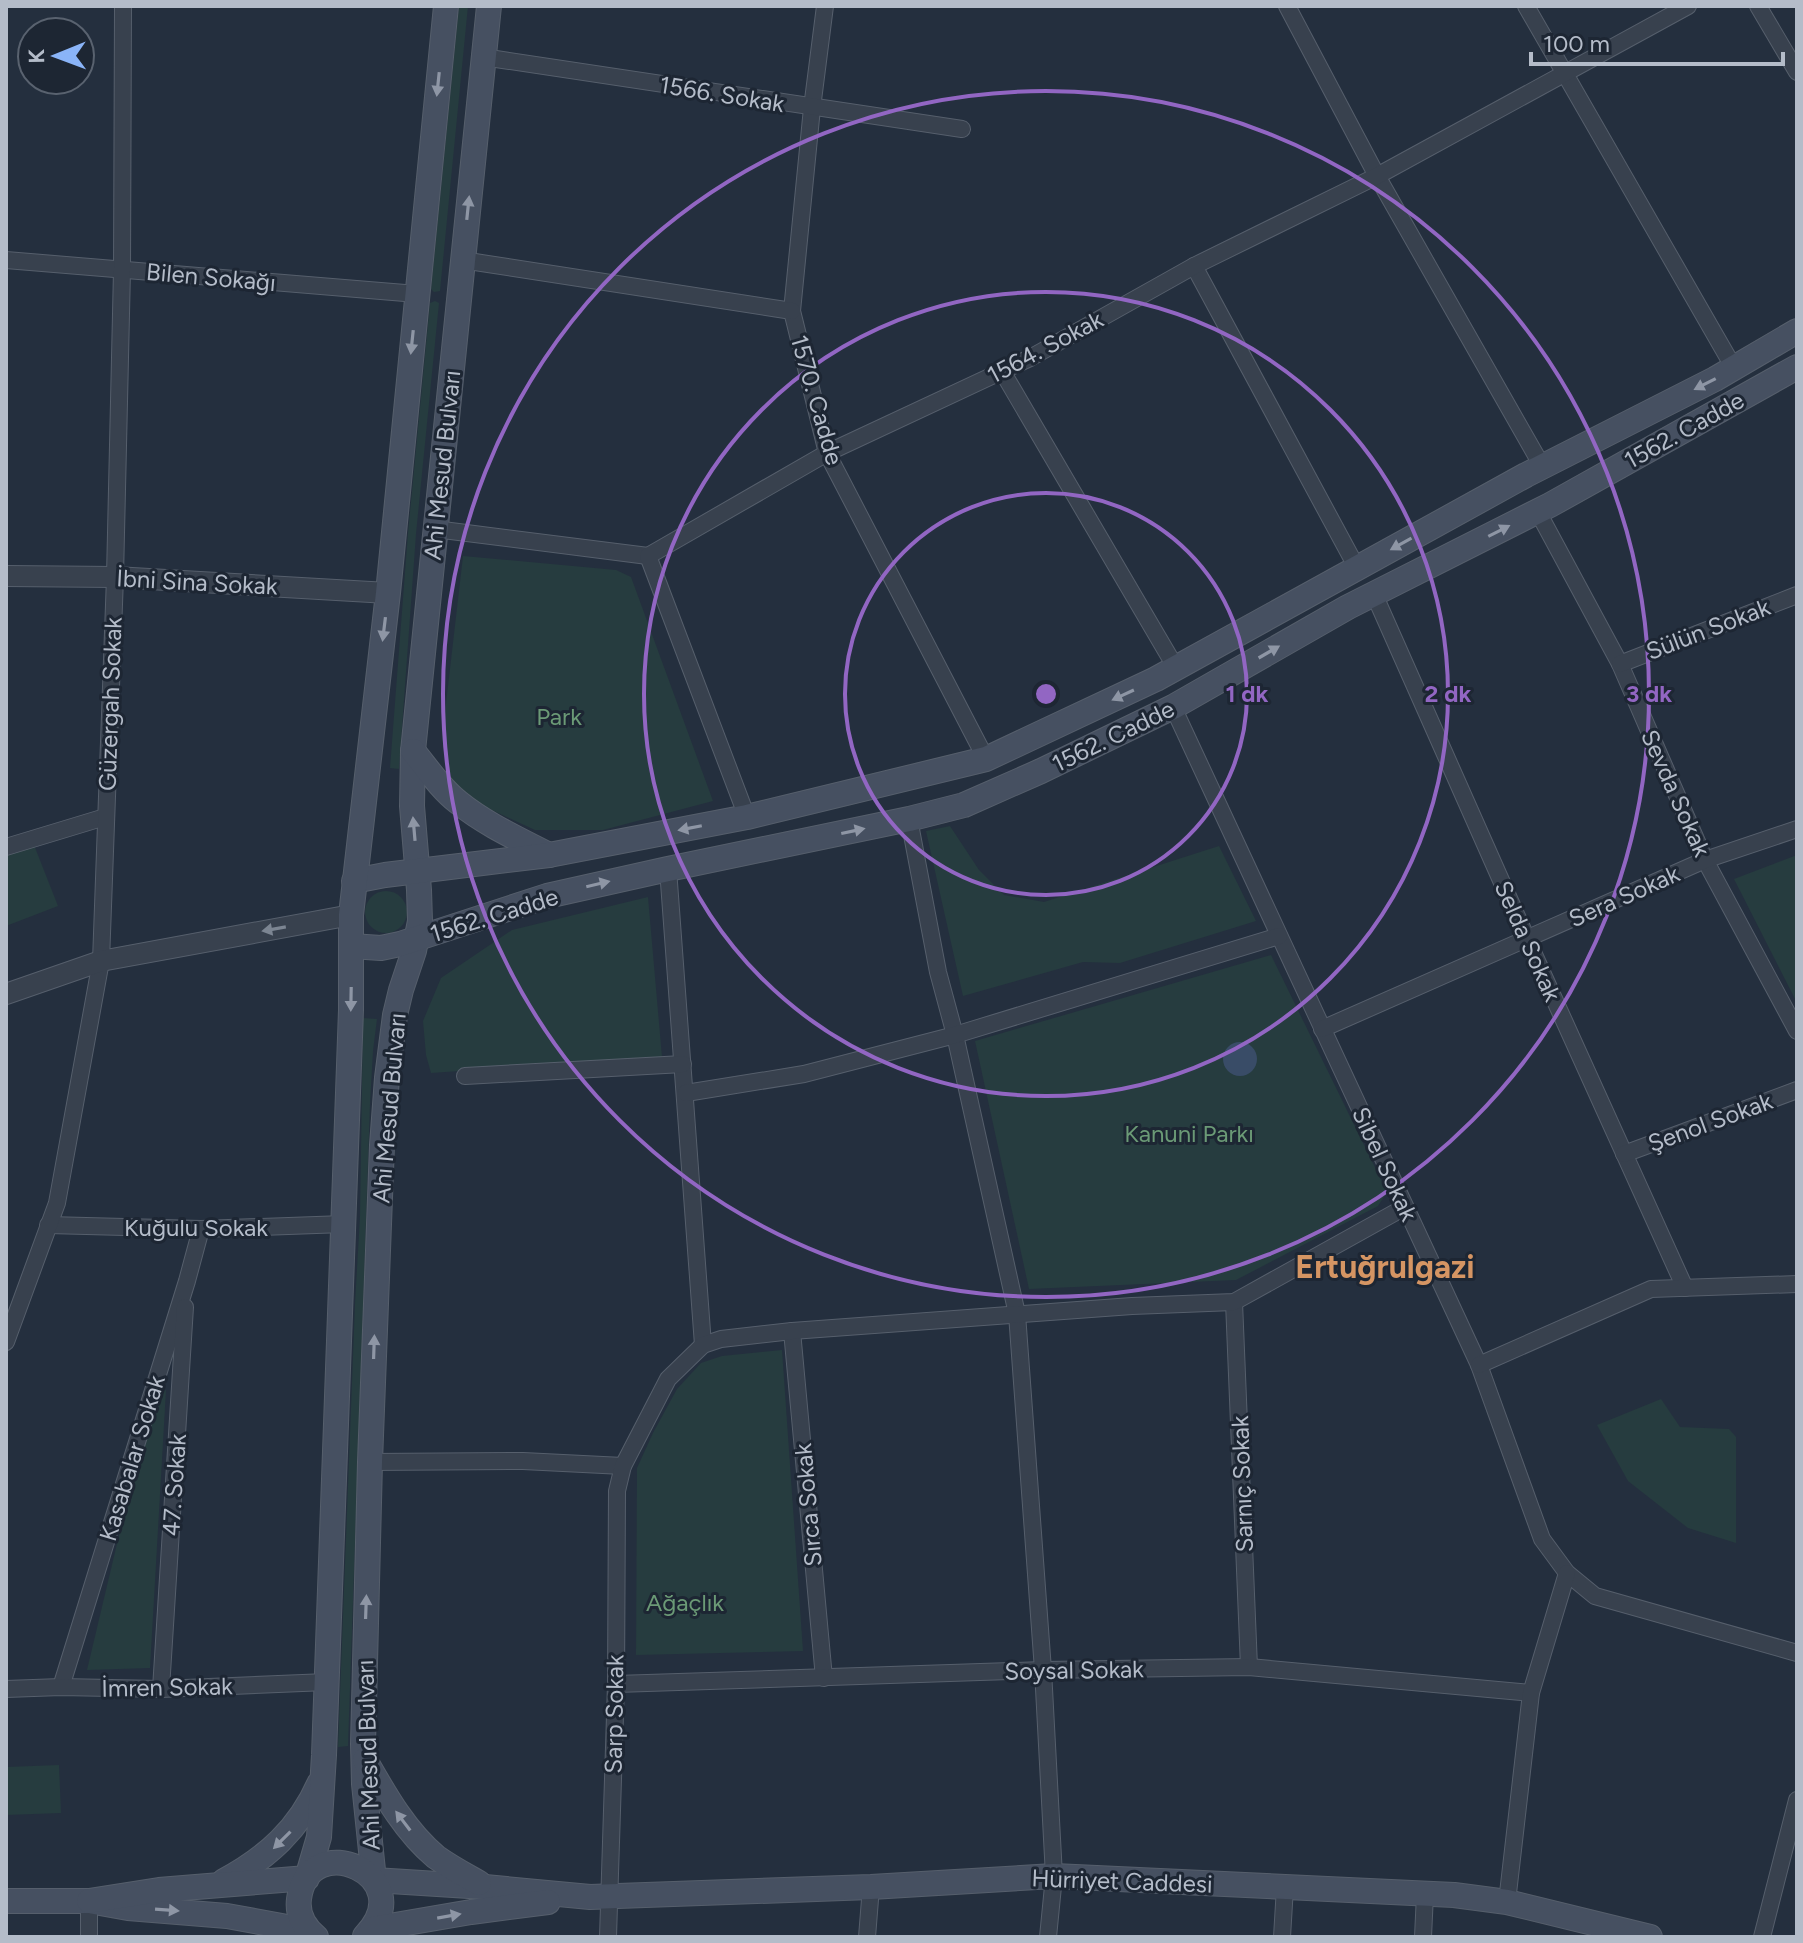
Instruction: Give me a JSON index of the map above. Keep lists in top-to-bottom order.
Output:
{
  "streets": {
    "main road": ["1562. Cadde", "Ahi Mesud Bulvarı", "Hürriyet Caddesi"],
    "street": [
      "1566. Sokak",
      "Bilen Sokağı",
      "1564. Sokak",
      "1570. Cadde",
      "İbni Sina Sokak",
      "Sülün Sokak",
      "Güzergah Sokak",
      "Sevda Sokak",
      "Sera Sokak",
      "Selda Sokak",
      "Şenol Sokak",
      "Sibel Sokak",
      "Kuğulu Sokak",
      "Kasabalar Sokak",
      "Sarnıç Sokak",
      "47. Sokak",
      "Sırca Sokak",
      "Soysal Sokak",
      "İmren Sokak",
      "Sarp Sokak"
    ]
  },
  "crossings": [
    ["1566. Sokak", "1570. Cadde"],
    ["1566. Sokak", "Ahi Mesud Bulvarı"],
    ["Bilen Sokağı", "Ahi Mesud Bulvarı"],
    ["Bilen Sokağı", "Güzergah Sokak"],
    ["1564. Sokak", "1570. Cadde"],
    ["1570. Cadde", "1562. Cadde"],
    ["1562. Cadde", "Ahi Mesud Bulvarı"],
    ["1562. Cadde", "Sevda Sokak"],
    ["1562. Cadde", "Selda Sokak"],
    ["1562. Cadde", "Sibel Sokak"],
    ["Ahi Mesud Bulvarı", "İbni Sina Sokak"],
    ["Ahi Mesud Bulvarı", "Kuğulu Sokak"],
    ["Ahi Mesud Bulvarı", "İmren Sokak"],
    ["İbni Sina Sokak", "Güzergah Sokak"],
    ["Sülün Sokak", "Sevda Sokak"],
    ["Güzergah Sokak", "Kuğulu Sokak"],
    ["Sevda Sokak", "Sera Sokak"],
    ["Sera Sokak", "Selda Sokak"],
    ["Sera Sokak", "Sibel Sokak"],
    ["Selda Sokak", "Şenol Sokak"],
    ["Kuğulu Sokak", "Kasabalar Sokak"],
    ["Kasabalar Sokak", "47. Sokak"],
    ["Kasabalar Sokak", "İmren Sokak"],
    ["Sarnıç Sokak", "Soysal Sokak"],
    ["47. Sokak", "İmren Sokak"],
    ["Sırca Sokak", "Soysal Sokak"],
    ["Soysal Sokak", "Sarp Sokak"],
    ["Sarp Sokak", "Hürriyet Caddesi"]
  ],
  "districts": ["Ertuğrulgazi"],
  "parks": ["Park", "Kanuni Parkı", "Ağaçlık"],
  "scale_bar": "100 m",
  "north": "left",
  "rings": ["1 dk", "2 dk", "3 dk"]
}
